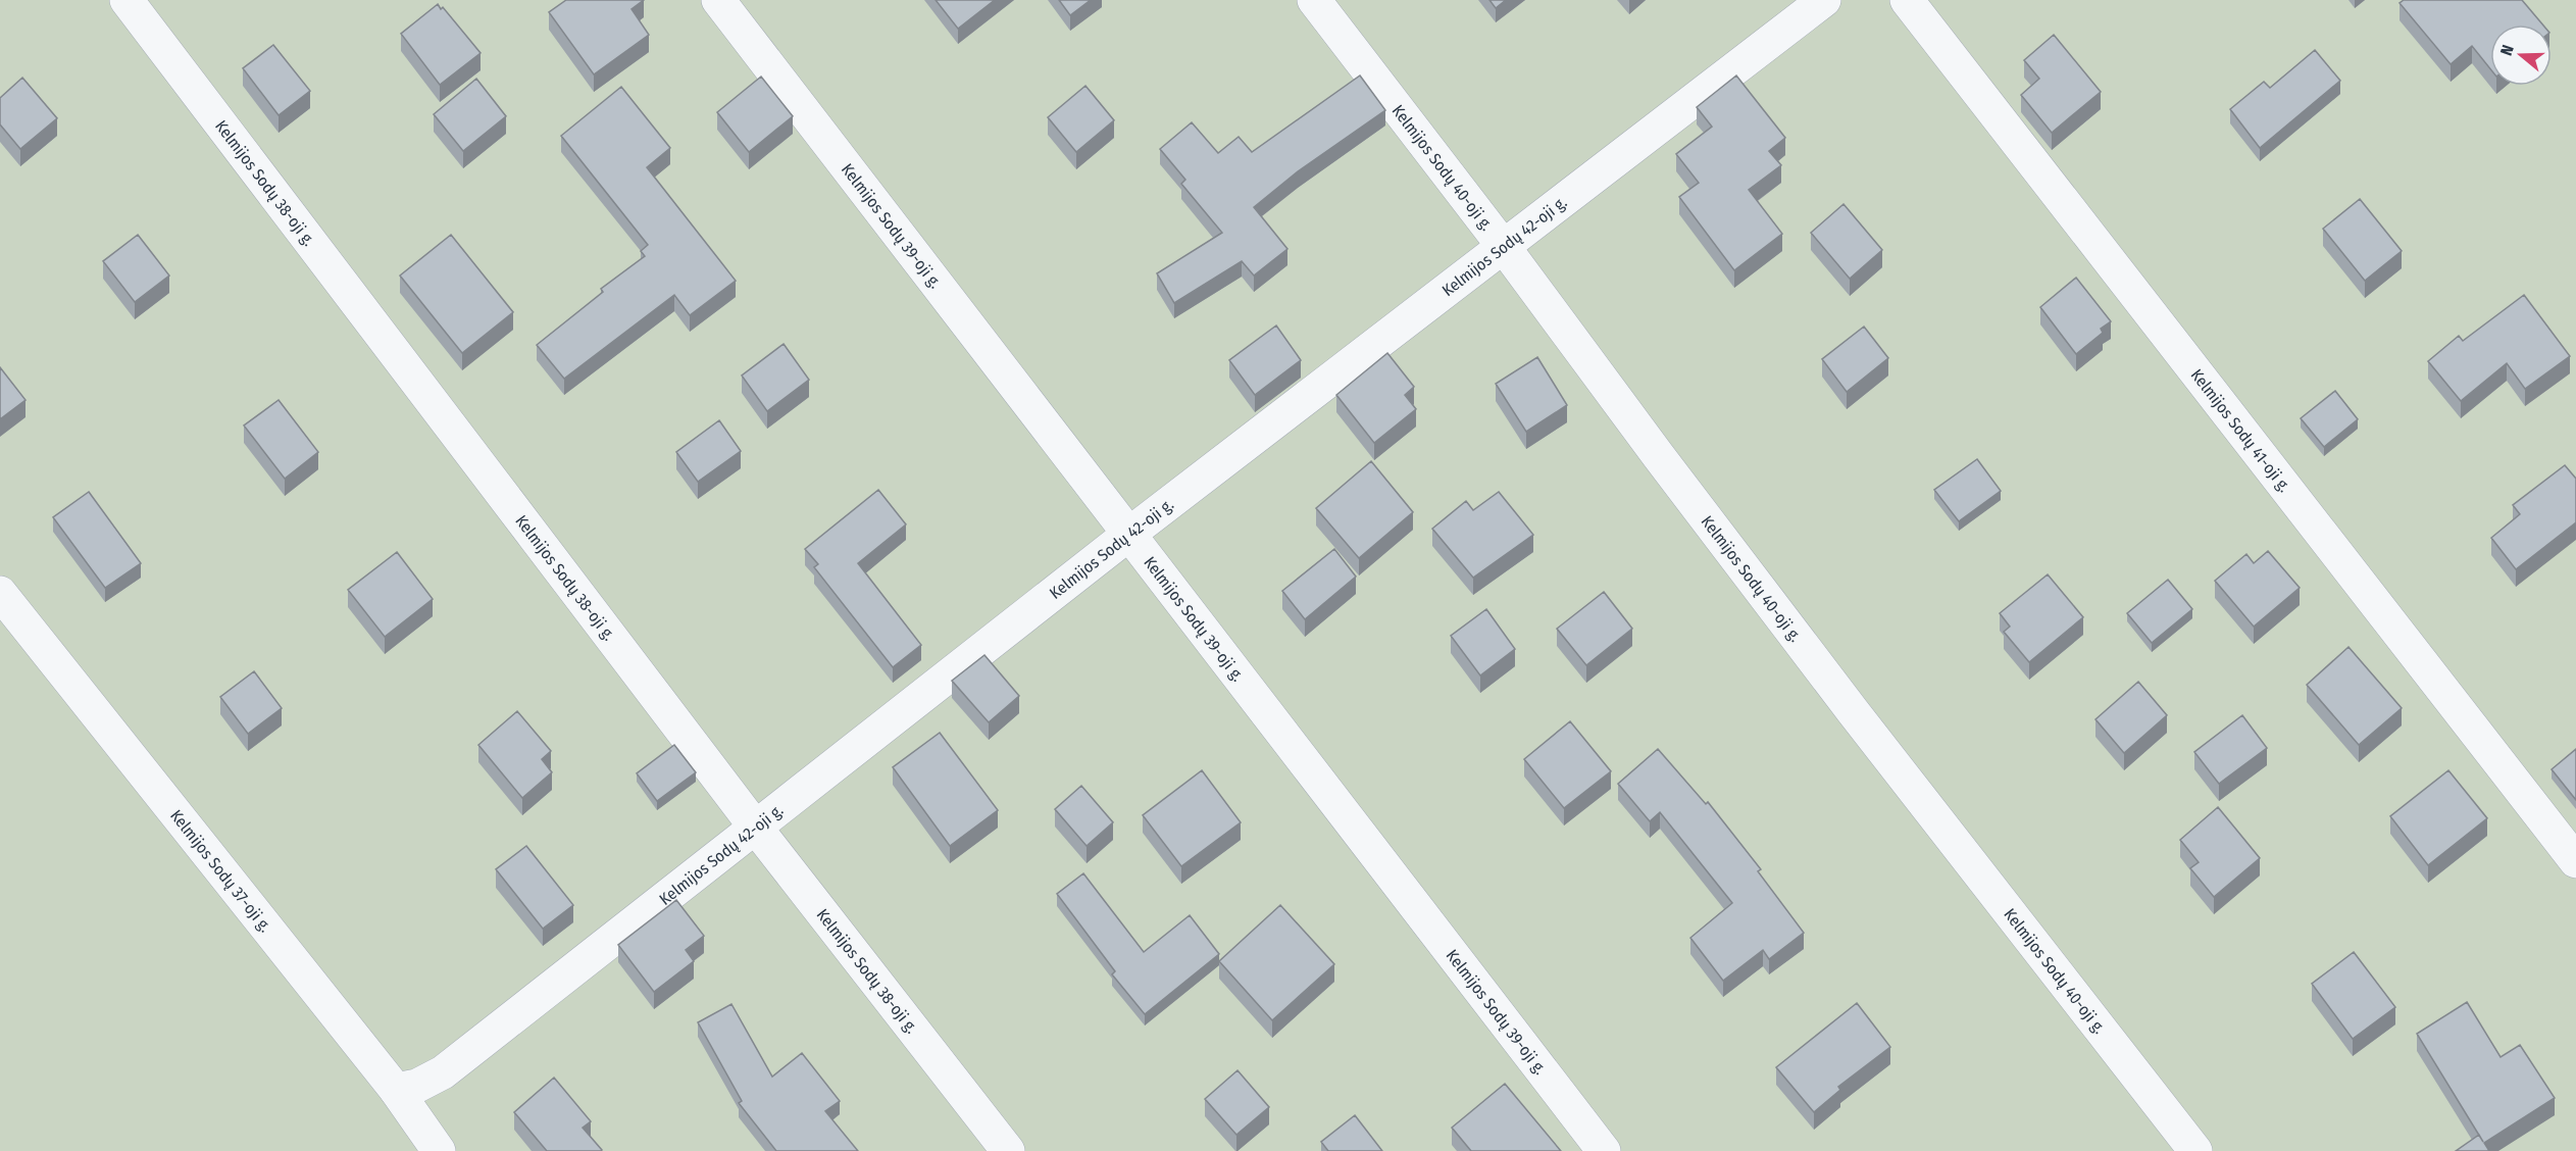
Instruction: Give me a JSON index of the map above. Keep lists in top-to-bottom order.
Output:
{
  "streets": {
    "street": [
      "Kelmijos Sodų 40-oji g.",
      "Kelmijos Sodų 38-oji g.",
      "Kelmijos Sodų 39-oji g.",
      "Kelmijos Sodų 42-oji g.",
      "Kelmijos Sodų 41-oji g.",
      "Kelmijos Sodų 37-oji g."
    ]
  },
  "crossings": [
    ["Kelmijos Sodų 40-oji g.", "Kelmijos Sodų 42-oji g."],
    ["Kelmijos Sodų 38-oji g.", "Kelmijos Sodų 42-oji g."],
    ["Kelmijos Sodų 39-oji g.", "Kelmijos Sodų 42-oji g."],
    ["Kelmijos Sodų 42-oji g.", "Kelmijos Sodų 37-oji g."]
  ],
  "north": "left"
}
